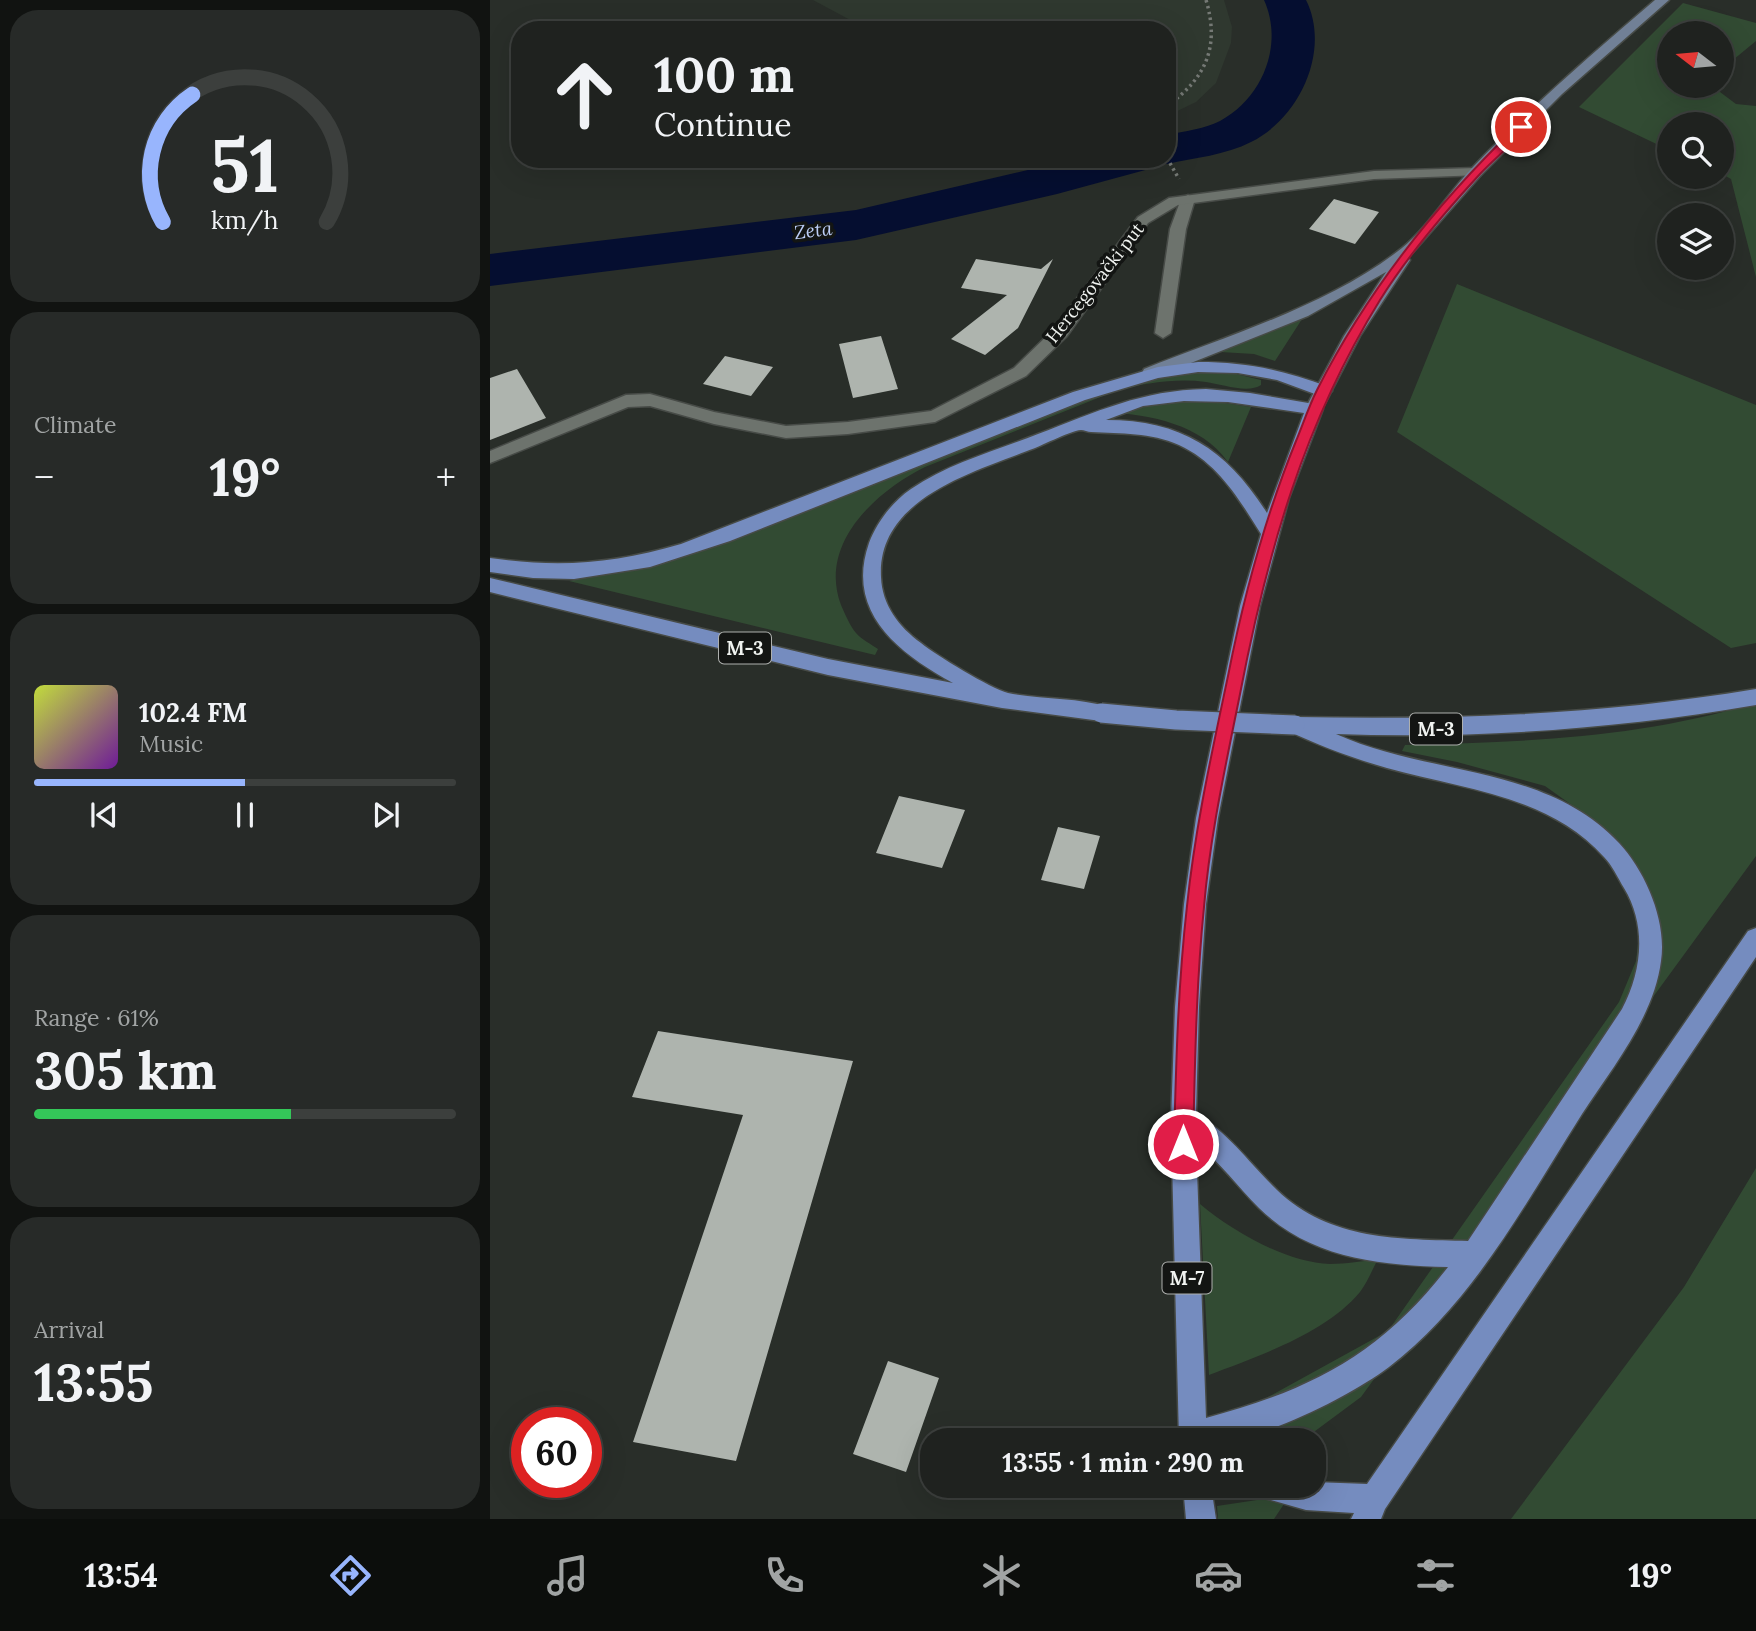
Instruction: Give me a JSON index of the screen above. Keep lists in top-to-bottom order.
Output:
{
  "streets": {
    "main road": ["M-3", "M-7"],
    "street": ["Hercegovački put"]
  },
  "water": ["Zeta"],
  "north": "left",
  "page": {
    "turn": ["100 m", "Continue"],
    "tile": [
      "Climate",
      ["Range · 61%", "305 km"],
      ["Arrival", "13:55"]
    ],
    "heat": ["−", "19°", "+"],
    "song": ["102.4 FM", "Music"],
    "limit": "60",
    "trip": "13:55 · 1 min · 290 m",
    "tabs": ["13:54", "19°"],
    "gauge": ["51", "km/h"]
  }
}
